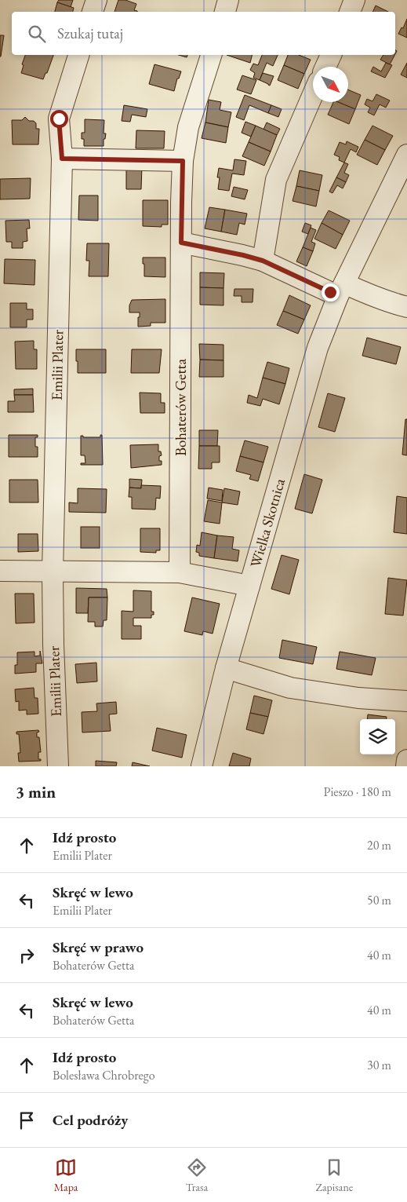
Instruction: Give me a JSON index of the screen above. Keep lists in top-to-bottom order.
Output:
{
  "streets": {
    "street": ["Emilii Plater", "Bohaterów Getta", "Wielka Skotnica"]
  },
  "north": "bottom right",
  "page": {
    "search": "Szukaj tutaj",
    "heading": ["3 min", "Pieszo · 180 m"],
    "list": [
      ["Idź prosto", "Emilii Plater", "20 m"],
      ["Skręć w lewo", "Emilii Plater", "50 m"],
      ["Skręć w prawo", "Bohaterów Getta", "40 m"],
      ["Skręć w lewo", "Bohaterów Getta", "40 m"],
      ["Idź prosto", "Bolesława Chrobrego", "30 m"],
      "Cel podróży"
    ],
    "nav": ["Mapa", "Trasa", "Zapisane"]
  }
}
